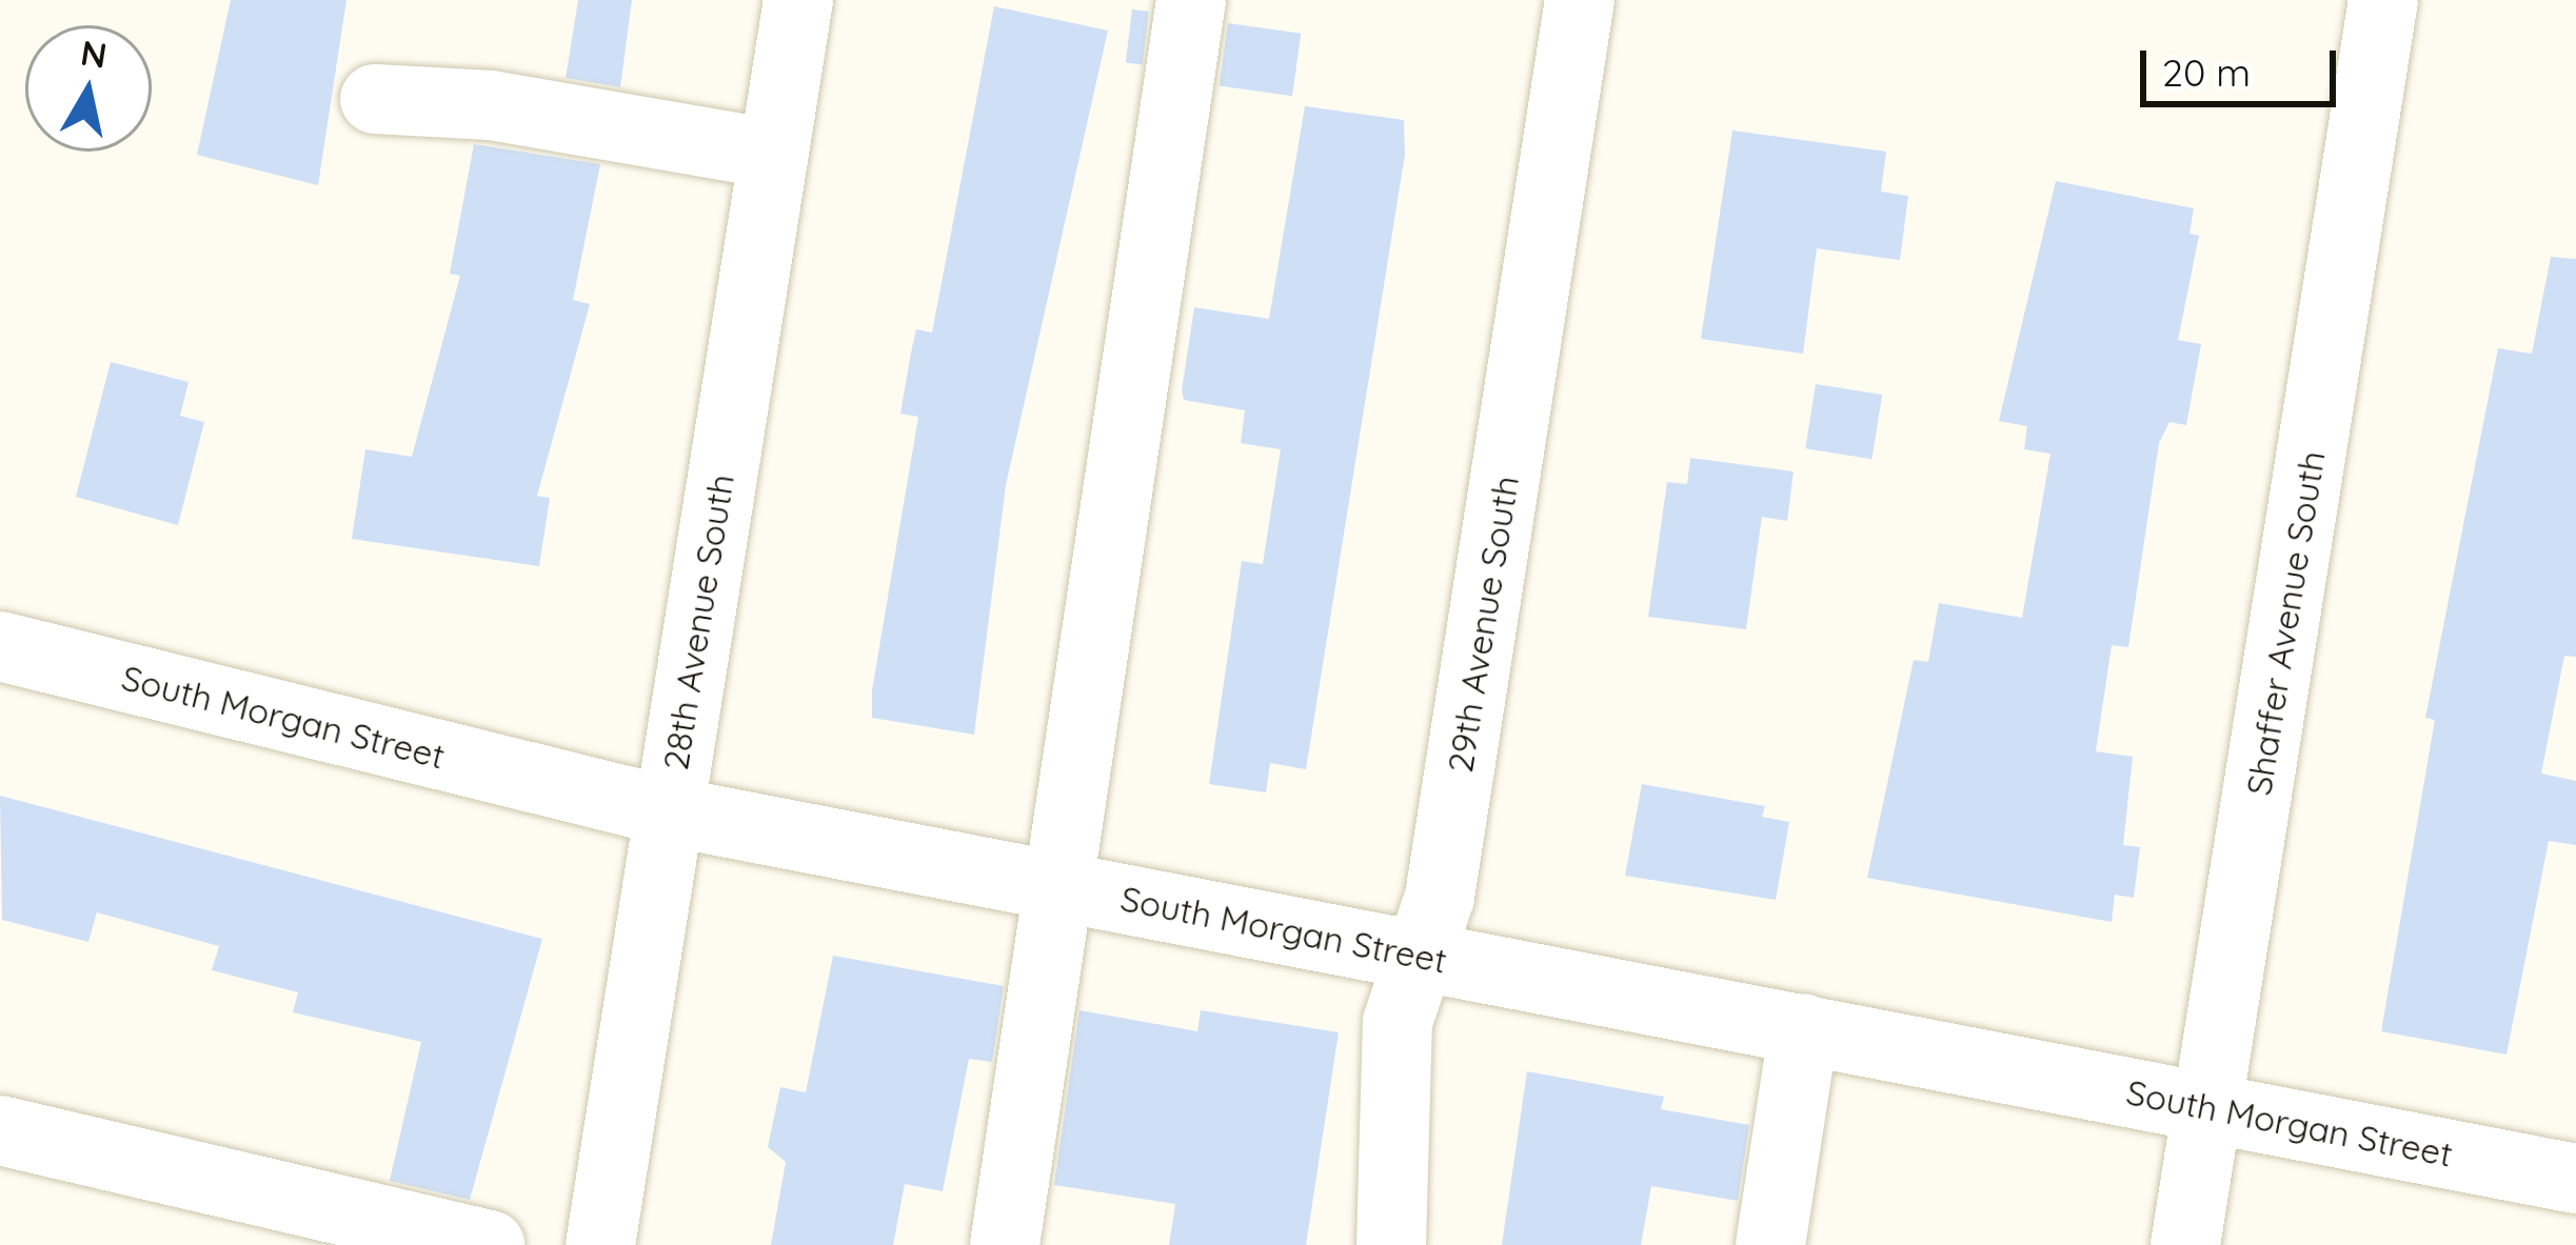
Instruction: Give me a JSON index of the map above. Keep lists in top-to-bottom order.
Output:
{
  "streets": {
    "street": [
      "28th Avenue South",
      "Shaffer Avenue South",
      "29th Avenue South",
      "South Morgan Street"
    ]
  },
  "crossings": [
    ["28th Avenue South", "South Morgan Street"],
    ["Shaffer Avenue South", "South Morgan Street"],
    ["29th Avenue South", "South Morgan Street"]
  ],
  "scale_bar": "20 m",
  "north": "top"
}
